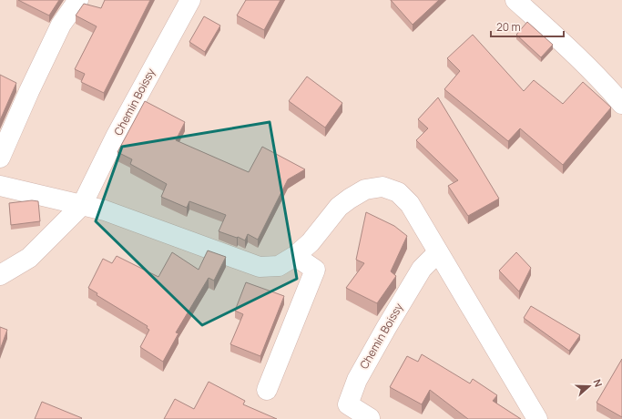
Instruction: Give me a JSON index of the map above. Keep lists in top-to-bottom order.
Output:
{
  "streets": {
    "street": ["Chemin Boissy"]
  },
  "scale_bar": "20 m",
  "north": "right"
}
